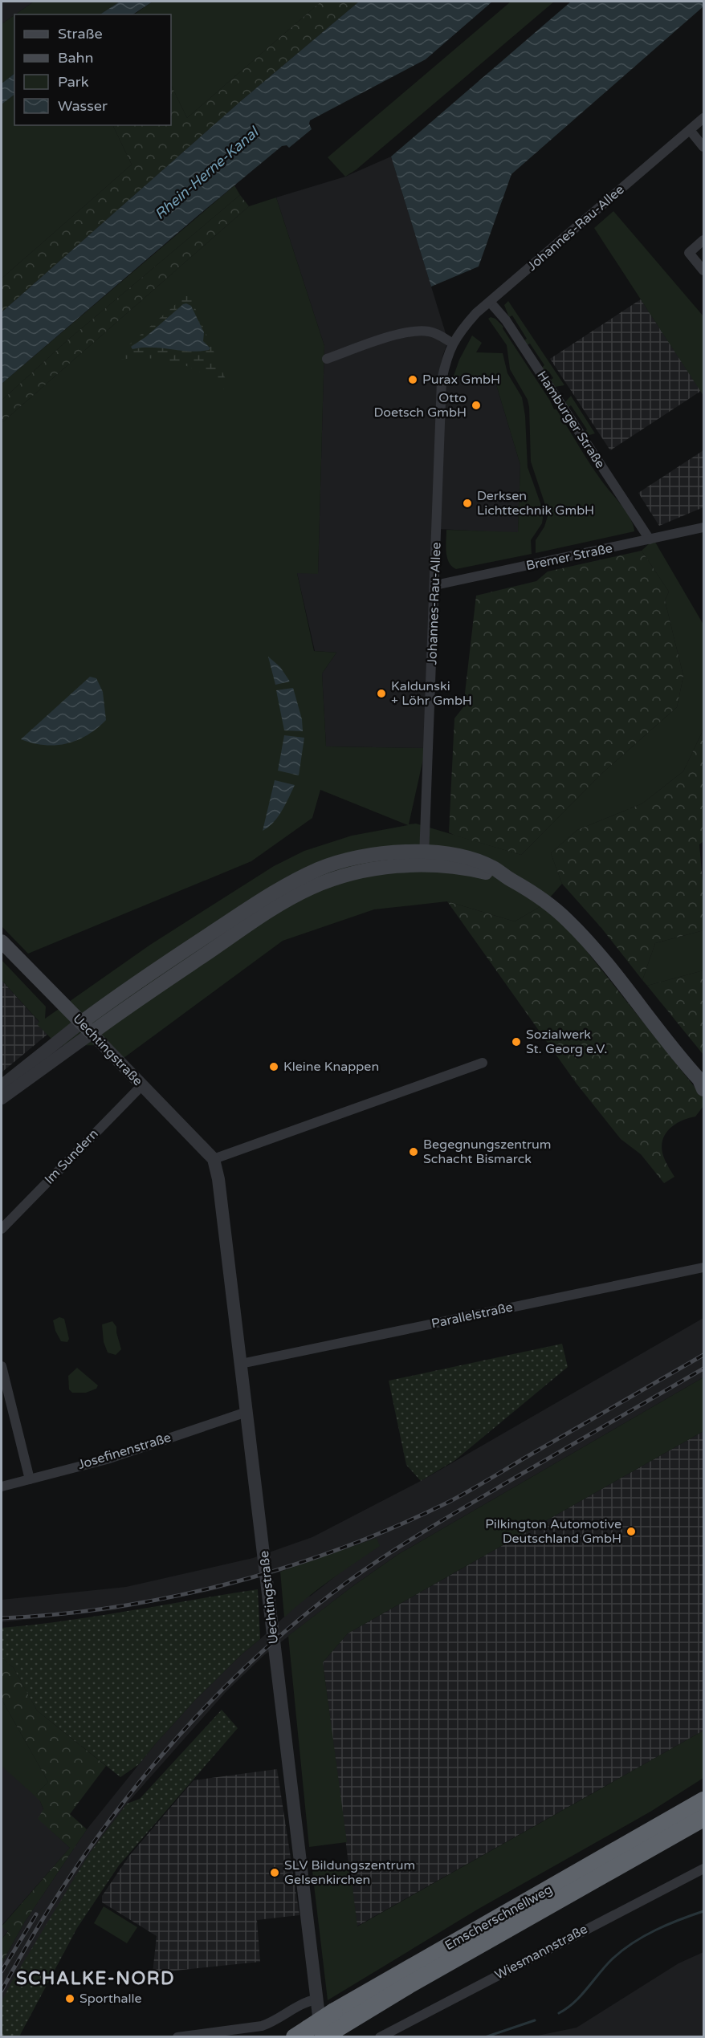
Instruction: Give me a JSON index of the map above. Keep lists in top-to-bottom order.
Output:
{
  "streets": {
    "highway": ["Emscherschnellweg"],
    "main road": ["Uechtingstraße"],
    "street": [
      "Johannes-Rau-Allee",
      "Hamburger Straße",
      "Bremer Straße",
      "Im Sundern",
      "Parallelstraße",
      "Josefinenstraße",
      "Wiesmannstraße"
    ]
  },
  "crossings": [
    ["Johannes-Rau-Allee", "Hamburger Straße"],
    ["Johannes-Rau-Allee", "Bremer Straße"],
    ["Hamburger Straße", "Bremer Straße"],
    ["Uechtingstraße", "Im Sundern"],
    ["Uechtingstraße", "Parallelstraße"],
    ["Uechtingstraße", "Josefinenstraße"],
    ["Uechtingstraße", "Emscherschnellweg"]
  ],
  "districts": ["SCHALKE-NORD"],
  "water": ["Rhein-Herne-Kanal"],
  "places": [
    "Purax GmbH",
    "Otto Doetsch GmbH",
    "Derksen Lichttechnik GmbH",
    "Kaldunski + Löhr GmbH",
    "Sozialwerk St. Georg e.V.",
    "Kleine Knappen",
    "Begegnungszentrum Schacht Bismarck",
    "Pilkington Automotive Deutschland GmbH",
    "SLV Bildungszentrum Gelsenkirchen",
    "Sporthalle"
  ],
  "legend": [
    "Straße",
    "Bahn",
    "Park",
    "Wasser"
  ]
}
